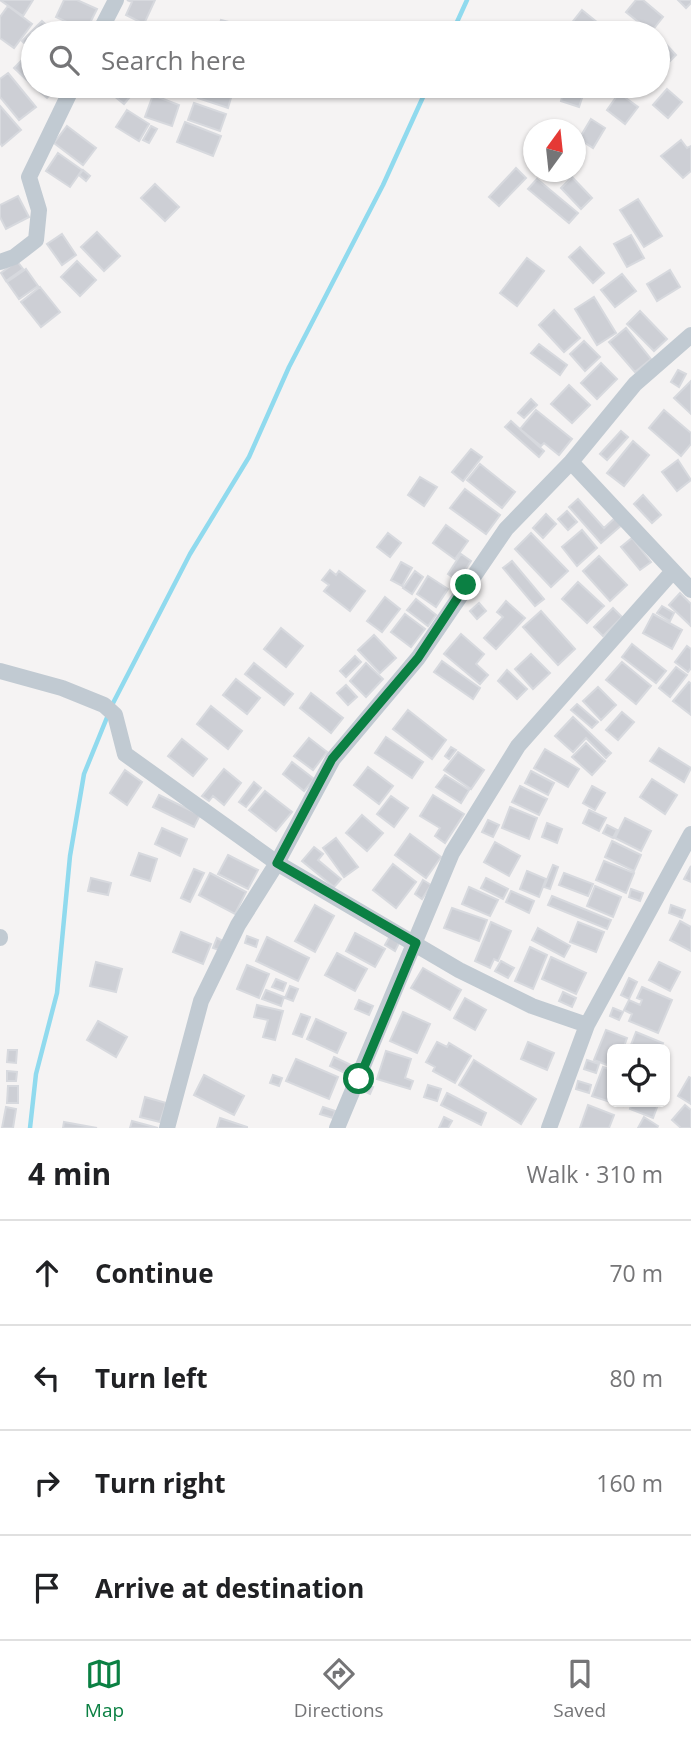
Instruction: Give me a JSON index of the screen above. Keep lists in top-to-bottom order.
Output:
{
  "north": "top",
  "page": {
    "search": "Search here",
    "heading": ["4 min", "Walk · 310 m"],
    "list": [
      ["Continue", "70 m"],
      ["Turn left", "80 m"],
      ["Turn right", "160 m"],
      "Arrive at destination"
    ],
    "nav": ["Map", "Directions", "Saved"]
  }
}
